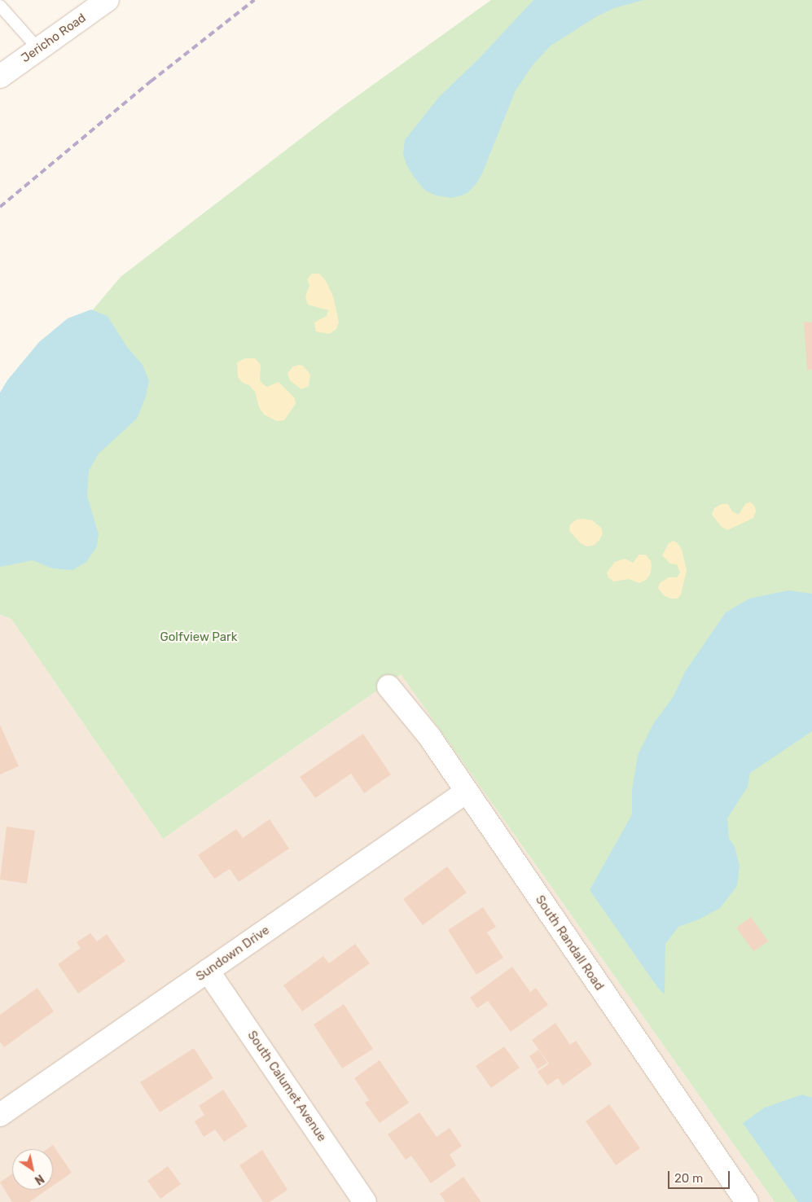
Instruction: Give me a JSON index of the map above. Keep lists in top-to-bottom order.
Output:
{
  "streets": {
    "street": [
      "Jericho Road",
      "South Randall Road",
      "Sundown Drive",
      "South Calumet Avenue"
    ]
  },
  "crossings": [
    ["South Randall Road", "Sundown Drive"],
    ["Sundown Drive", "South Calumet Avenue"]
  ],
  "parks": ["Golfview Park"],
  "scale_bar": "20 m",
  "north": "bottom right"
}
